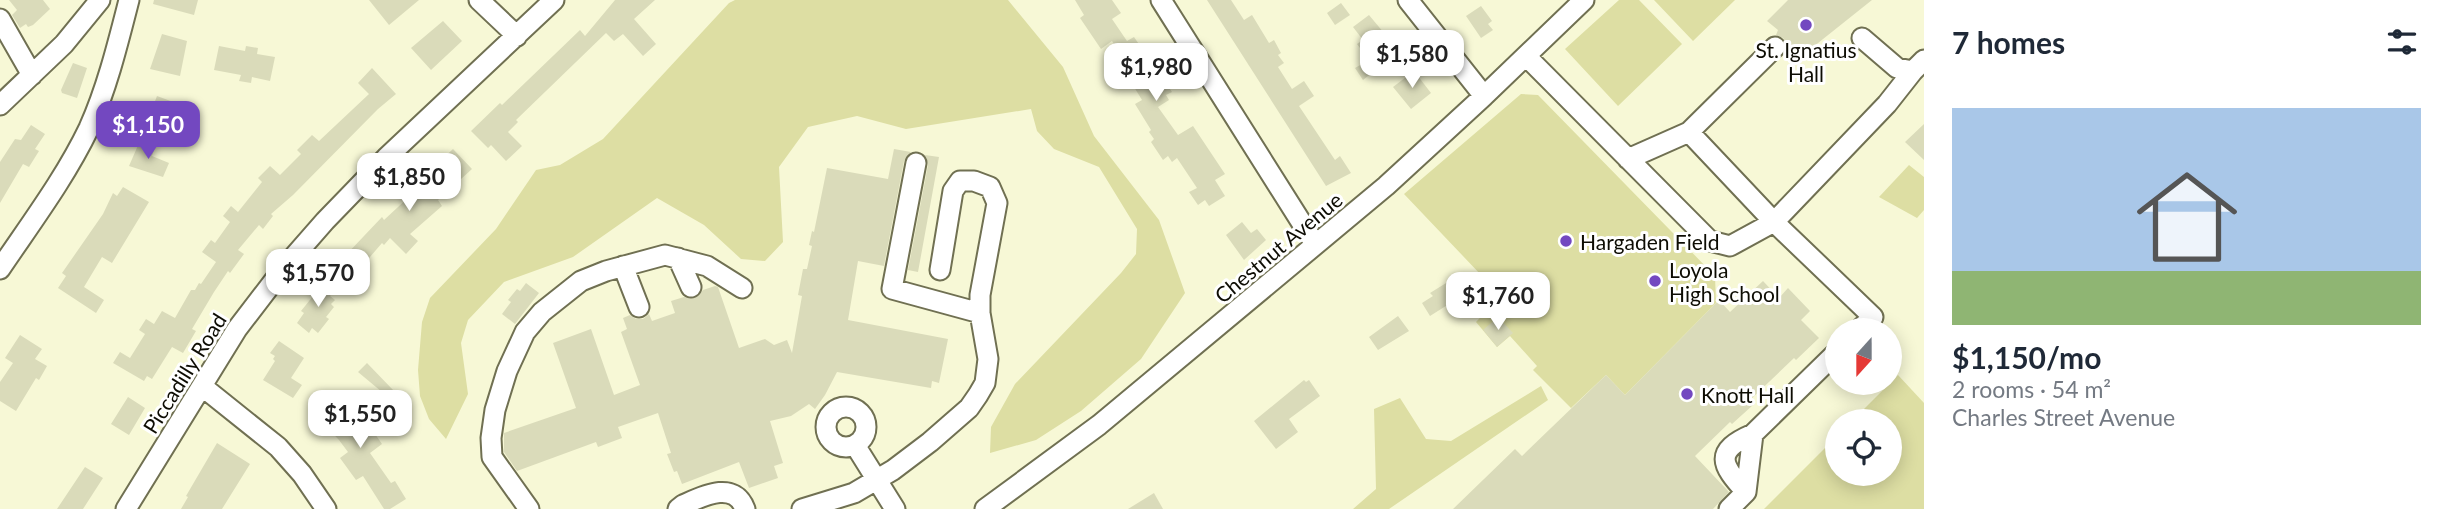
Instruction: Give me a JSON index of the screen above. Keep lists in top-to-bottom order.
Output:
{
  "streets": {
    "street": ["Chestnut Avenue", "Piccadilly Road"]
  },
  "places": [
    "St. Ignatius Hall",
    "Hargaden Field",
    "Loyola High School",
    "Knott Hall"
  ],
  "north": "bottom",
  "page": {
    "heading": "7 homes",
    "price": [
      "$1,580",
      "$1,980",
      "$1,150",
      "$1,850",
      "$1,570",
      "$1,760",
      "$1,550"
    ],
    "list": [
      {
        "name": "$1,150/mo",
        "note": "2 rooms · 54 m² · Charles Street Avenue"
      }
    ]
  }
}
